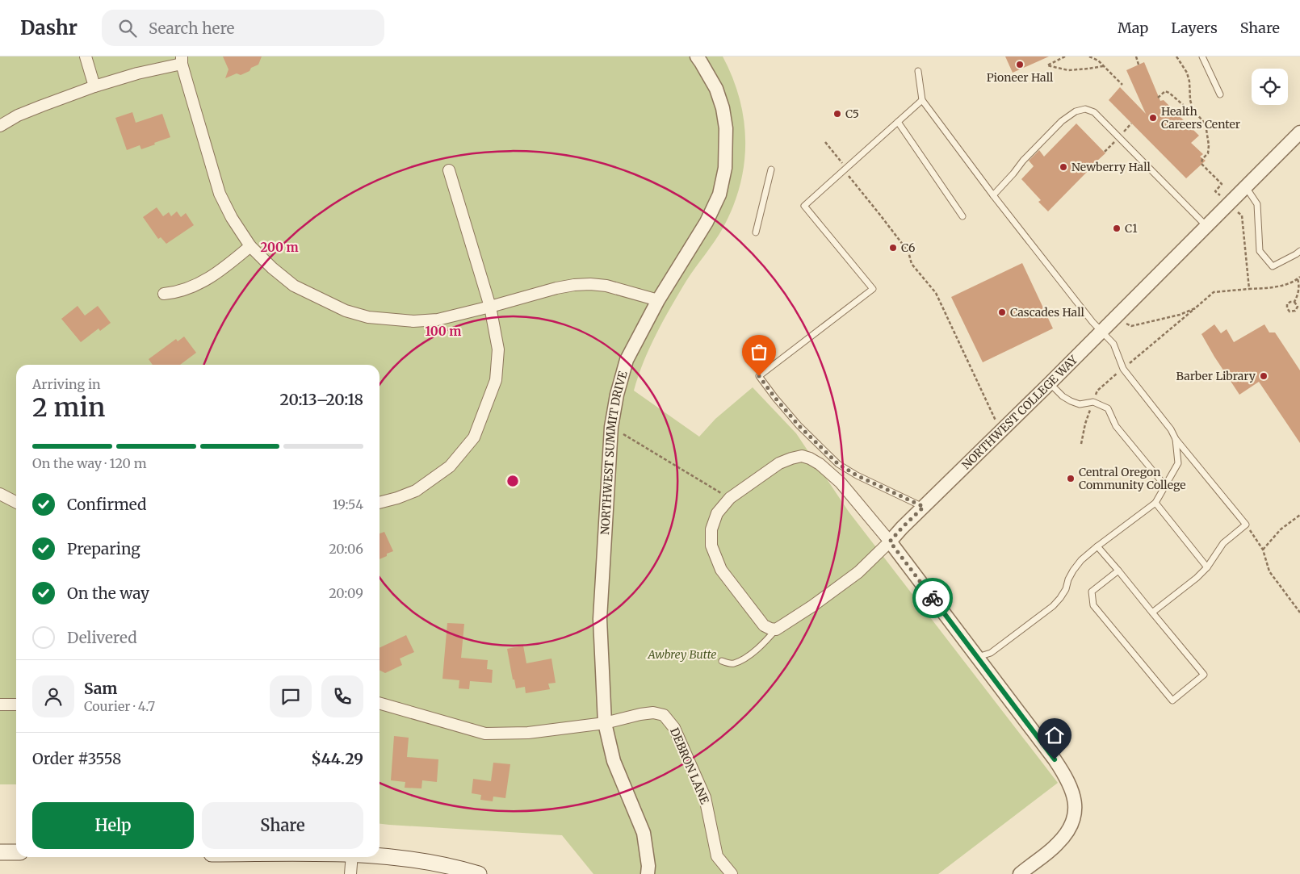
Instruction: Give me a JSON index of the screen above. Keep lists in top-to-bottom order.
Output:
{
  "streets": {
    "street": ["NORTHWEST COLLEGE WAY", "NORTHWEST SUMMIT DRIVE", "DEBRON LANE"]
  },
  "crossings": [
    ["NORTHWEST SUMMIT DRIVE", "DEBRON LANE"]
  ],
  "parks": ["Awbrey Butte"],
  "places": [
    "Pioneer Hall",
    "C5",
    "Health Careers Center",
    "Newberry Hall",
    "C1",
    "C6",
    "Cascades Hall",
    "Barber Library",
    "Central Oregon Community College"
  ],
  "page": {
    "header": "Dashr",
    "search": "Search here",
    "nav": ["Map", "Layers", "Share"],
    "heading": ["2 min", "Arriving in", "20:13–20:18"],
    "panel": [
      "Sam",
      "Courier · 4.7",
      "Order #3558",
      "$44.29"
    ],
    "bar": "On the way · 120 m",
    "list": [
      ["Confirmed", "19:54"],
      ["Preparing", "20:06"],
      ["On the way", "20:09"],
      "Delivered"
    ],
    "buttons": ["Help", "Share"]
  },
  "rings": ["200 m", "100 m"]
}
